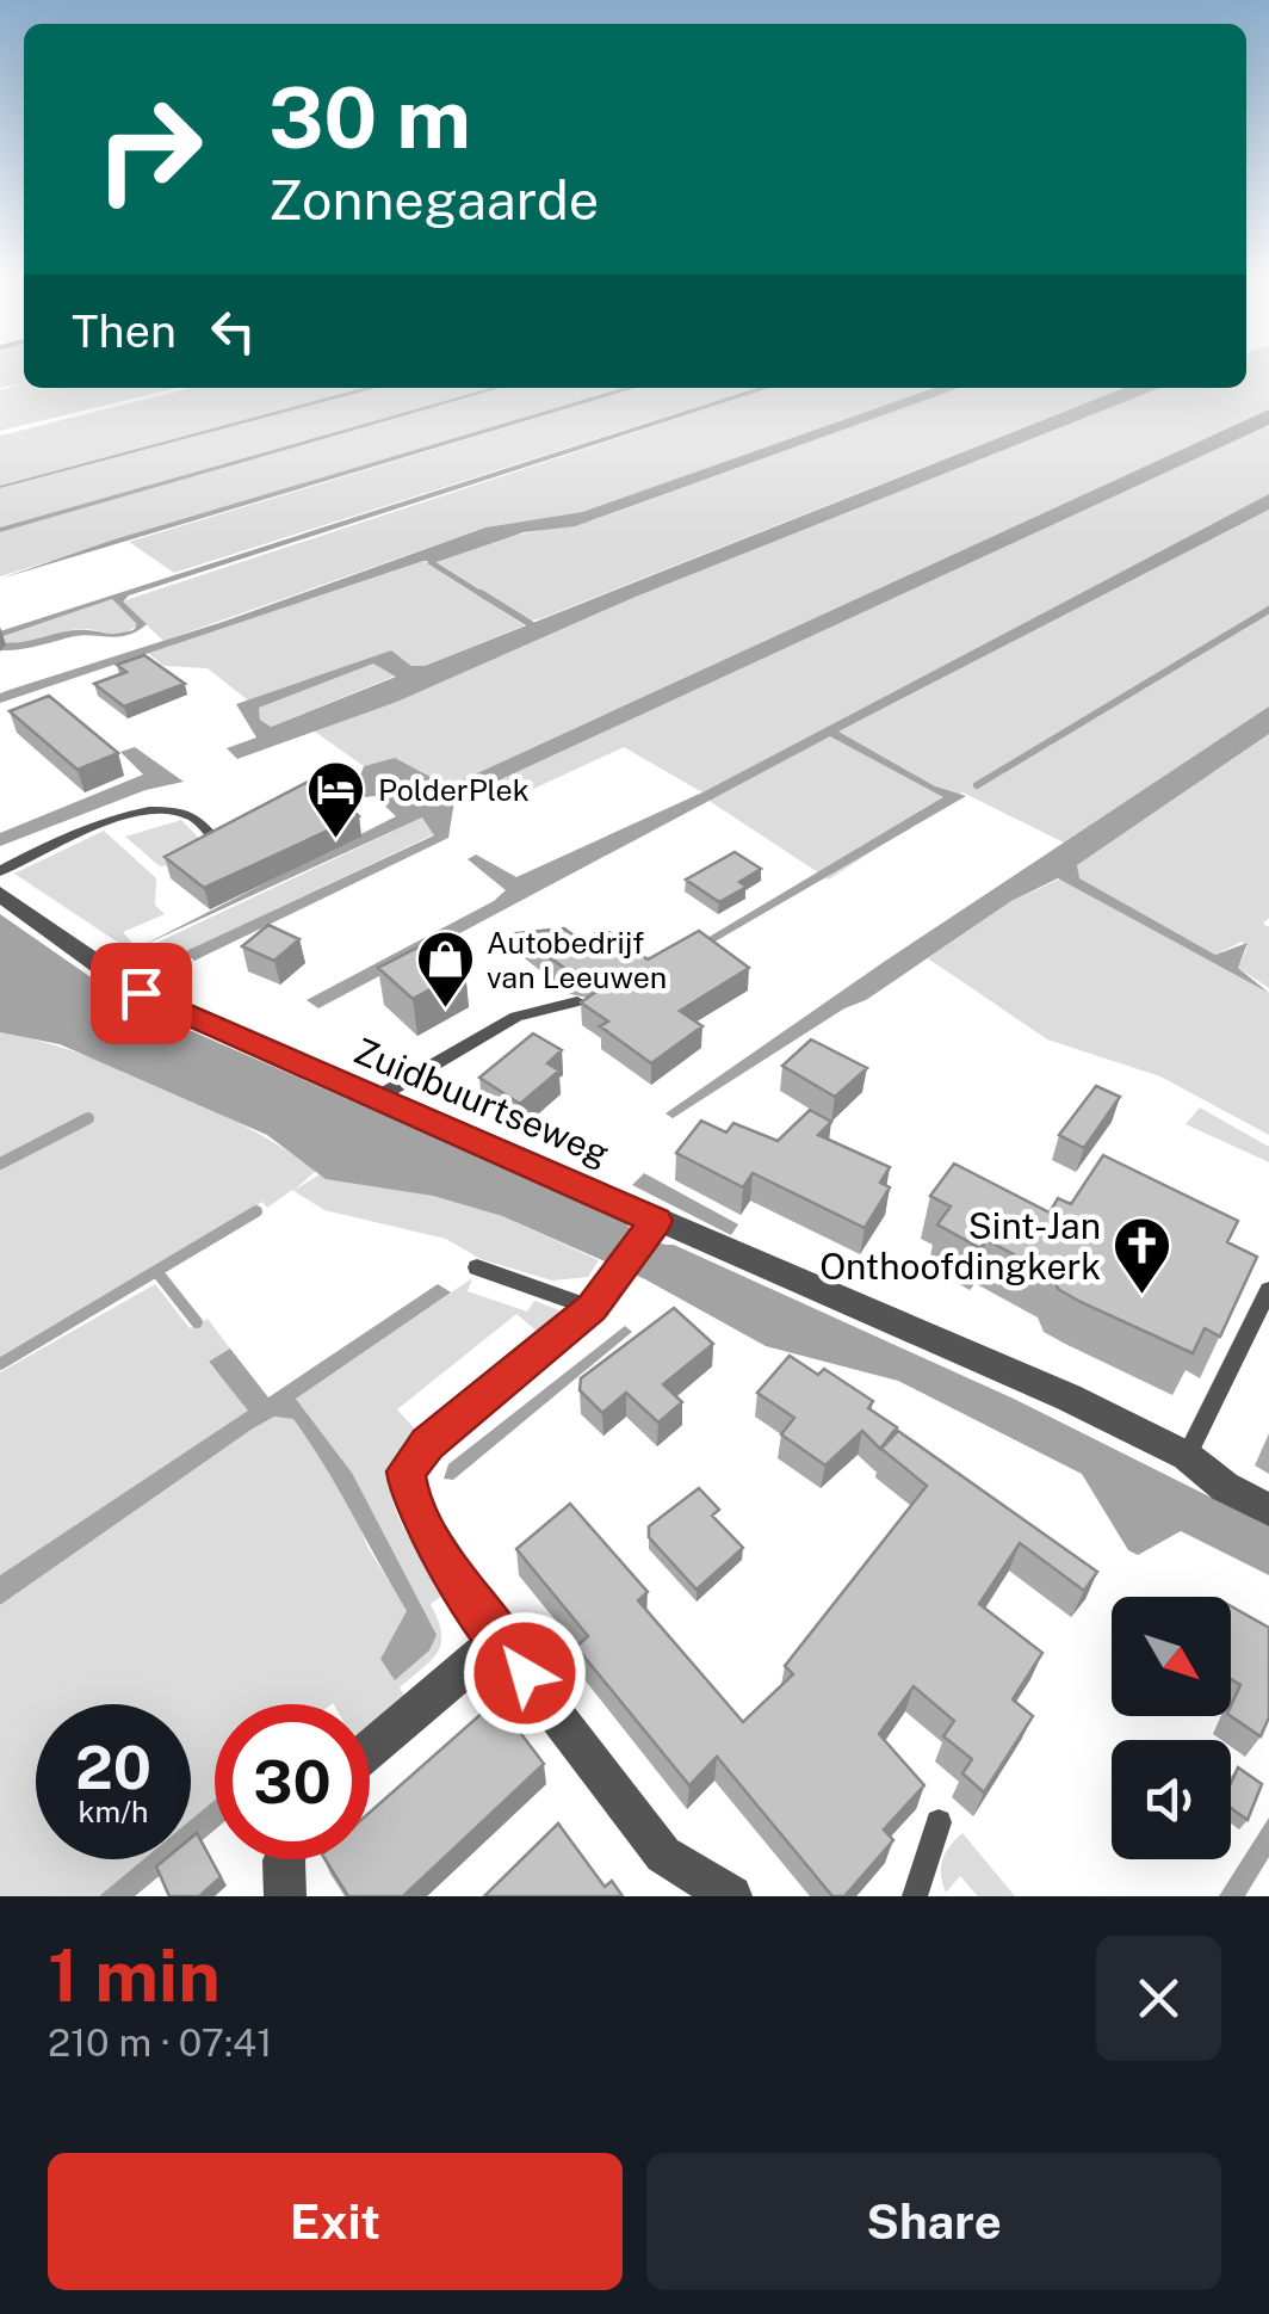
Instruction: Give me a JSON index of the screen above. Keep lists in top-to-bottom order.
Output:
{
  "streets": {
    "street": ["Zuidbuurtseweg"]
  },
  "places": {
    "hotel": ["PolderPlek"],
    "shop": ["Autobedrijf van Leeuwen"],
    "church": ["Sint-Jan Onthoofdingkerk"]
  },
  "north": "bottom right",
  "page": {
    "turn": ["30 m", "Zonnegaarde"],
    "then": "Then",
    "speed": "20 km/h",
    "limit": "30",
    "heading": ["1 min", "210 m · 07:41"],
    "buttons": ["Exit", "Share"]
  }
}
